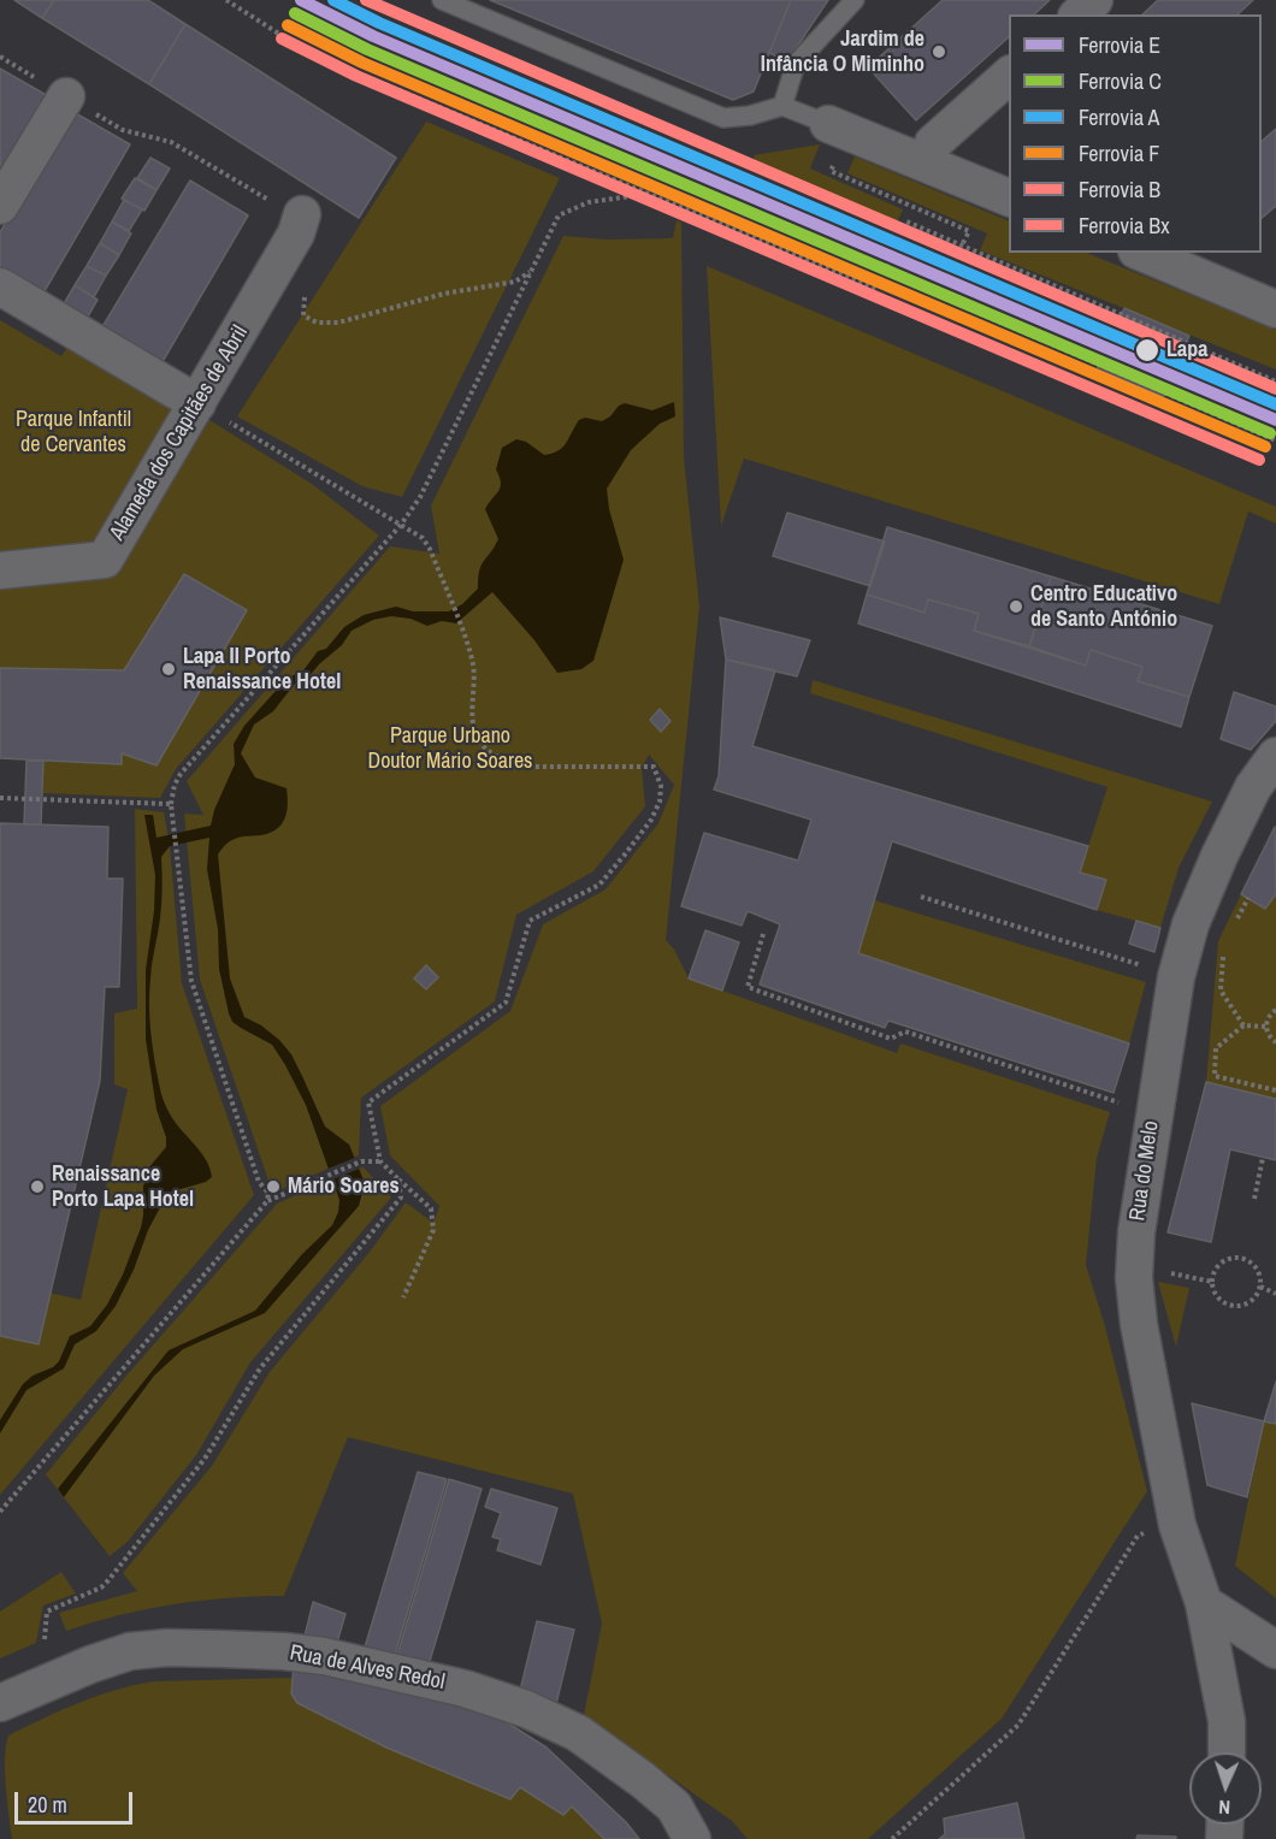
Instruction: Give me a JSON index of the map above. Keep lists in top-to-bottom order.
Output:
{
  "streets": {
    "street": ["Alameda dos Capitães de Abril", "Rua do Melo", "Rua de Alves Redol"]
  },
  "parks": ["Parque Infantil de Cervantes", "Parque Urbano Doutor Mário Soares"],
  "places": [
    "Jardim de Infância O Miminho",
    "Lapa",
    "Centro Educativo de Santo António",
    "Lapa II Porto Renaissance Hotel",
    "Renaissance Porto Lapa Hotel",
    "Mário Soares"
  ],
  "lines": [
    "rail line E",
    "rail line A",
    "rail line B",
    "rail line C",
    "rail line F",
    "rail line Bx"
  ],
  "legend": [
    "Ferrovia E",
    "Ferrovia C",
    "Ferrovia A",
    "Ferrovia F",
    "Ferrovia B",
    "Ferrovia Bx"
  ],
  "scale_bar": "20 m",
  "north": "bottom"
}
